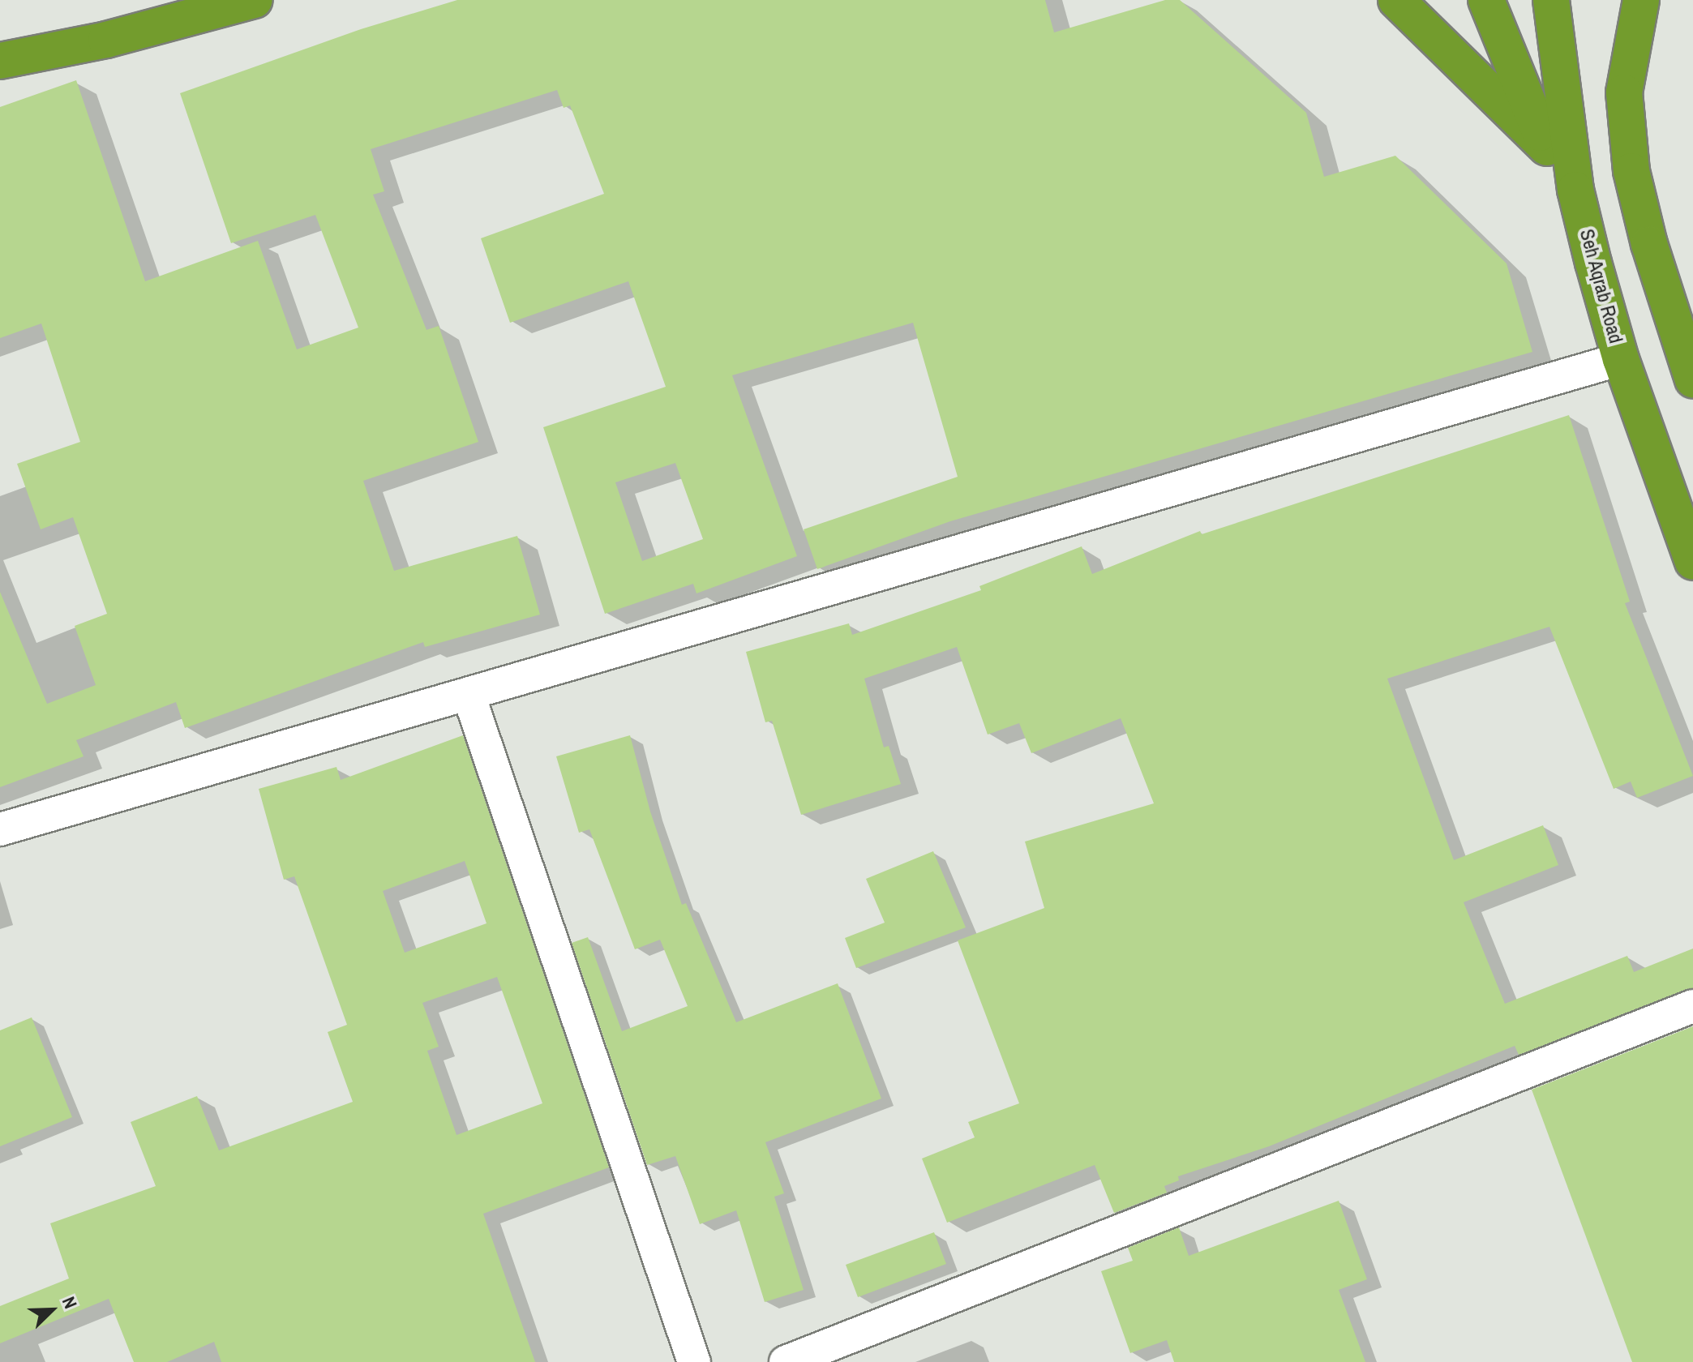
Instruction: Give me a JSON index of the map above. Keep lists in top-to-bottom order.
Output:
{
  "streets": {
    "highway": ["Seh Aqrab Road"]
  },
  "north": "top right"
}
